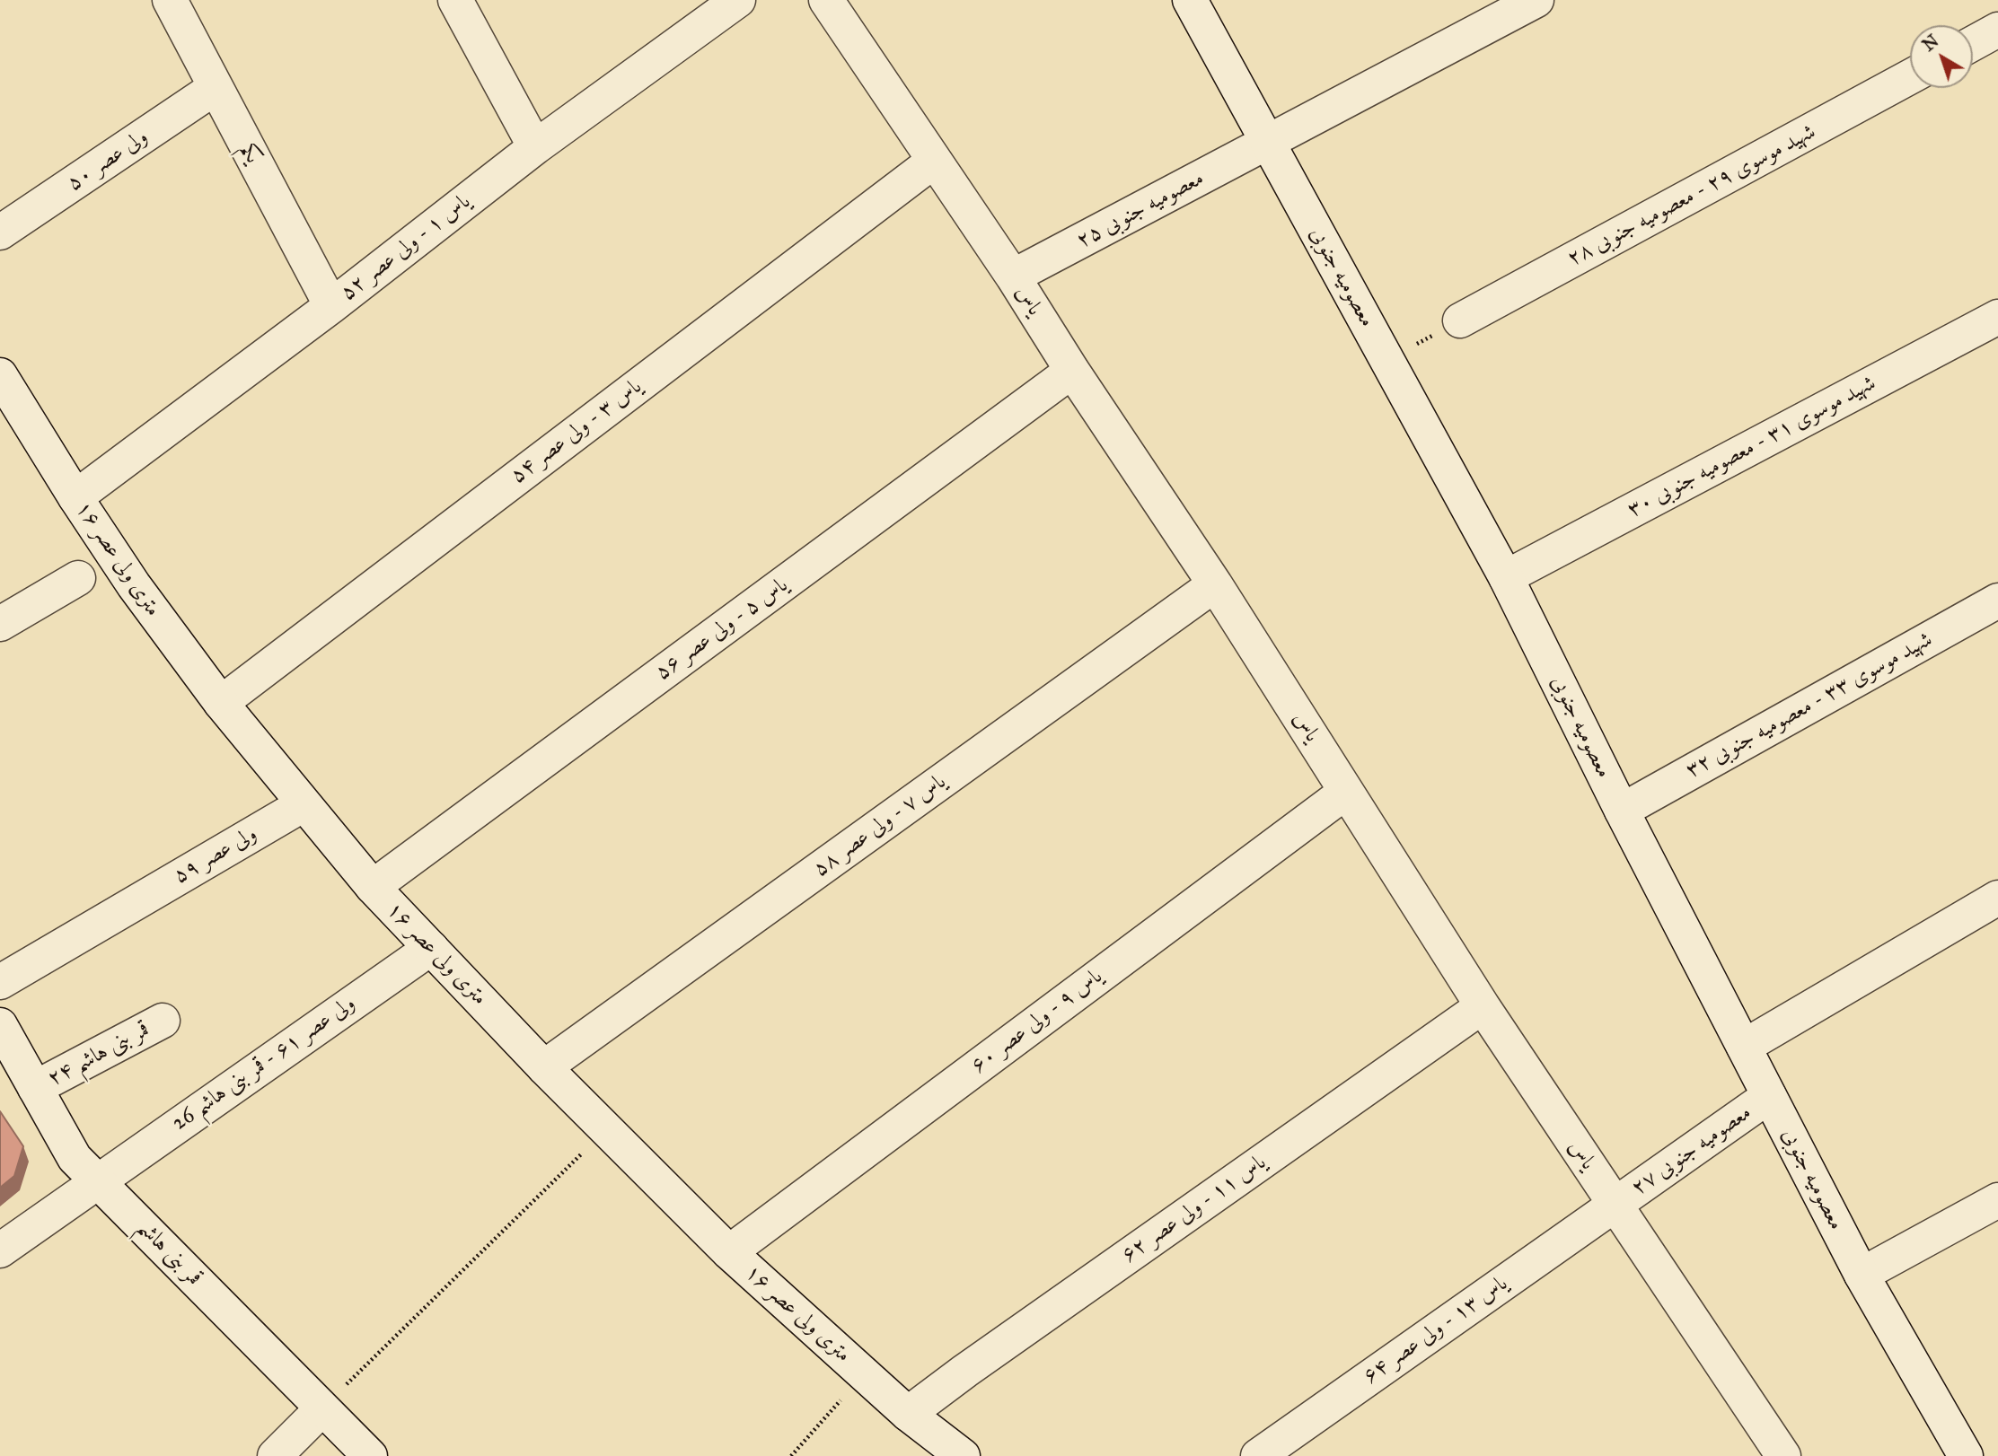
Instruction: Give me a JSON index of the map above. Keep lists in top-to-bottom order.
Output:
{
  "streets": {
    "street": [
      "یکم",
      "ولی عصر ۵۰",
      "شهید موسوی ۲۹ - معصومیه جنوبی ۲۸",
      "معصومیه جنوبی ۲۵",
      "یاس ۱ - ولی عصر ۵۲",
      "معصومیه جنوبی",
      "یاس",
      "یاس ۳ - ولی عصر ۵۴",
      "شهید موسوی ۳۱ - معصومیه جنوبی ۳۰",
      "۱۶ متری ولی عصر",
      "یاس ۵ - ولی عصر ۵۶",
      "شهید موسوی ۳۳ - معصومیه جنوبی ۳۲",
      "یاس ۷ - ولی عصر ۵۸",
      "ولی عصر ۵۹",
      "یاس ۹ - ولی عصر ۶۰",
      "قمر بنی هاشم ۲۴",
      "ولی عصر ۶۱ - قمر بنی هاشم 26",
      "معصومیه جنوبی ۲۷",
      "یاس ۱۱ - ولی عصر ۶۲",
      "قمر بنی هاشم",
      "یاس ۱۳ - ولی عصر ۶۴"
    ]
  },
  "crossings": [
    ["یکم", "ولی عصر ۵۰"],
    ["یکم", "یاس ۱ - ولی عصر ۵۲"],
    ["معصومیه جنوبی ۲۵", "معصومیه جنوبی"],
    ["معصومیه جنوبی ۲۵", "یاس"],
    ["یاس ۱ - ولی عصر ۵۲", "۱۶ متری ولی عصر"],
    ["معصومیه جنوبی", "شهید موسوی ۳۱ - معصومیه جنوبی ۳۰"],
    ["معصومیه جنوبی", "شهید موسوی ۳۳ - معصومیه جنوبی ۳۲"],
    ["معصومیه جنوبی", "معصومیه جنوبی ۲۷"],
    ["یاس", "یاس ۳ - ولی عصر ۵۴"],
    ["یاس", "یاس ۵ - ولی عصر ۵۶"],
    ["یاس", "یاس ۷ - ولی عصر ۵۸"],
    ["یاس", "یاس ۹ - ولی عصر ۶۰"],
    ["یاس", "معصومیه جنوبی ۲۷"],
    ["یاس", "یاس ۱۱ - ولی عصر ۶۲"],
    ["یاس", "یاس ۱۳ - ولی عصر ۶۴"],
    ["یاس ۳ - ولی عصر ۵۴", "۱۶ متری ولی عصر"],
    ["۱۶ متری ولی عصر", "یاس ۵ - ولی عصر ۵۶"],
    ["۱۶ متری ولی عصر", "یاس ۷ - ولی عصر ۵۸"],
    ["۱۶ متری ولی عصر", "ولی عصر ۵۹"],
    ["۱۶ متری ولی عصر", "یاس ۹ - ولی عصر ۶۰"],
    ["۱۶ متری ولی عصر", "ولی عصر ۶۱ - قمر بنی هاشم 26"],
    ["۱۶ متری ولی عصر", "یاس ۱۱ - ولی عصر ۶۲"],
    ["قمر بنی هاشم ۲۴", "قمر بنی هاشم"],
    ["ولی عصر ۶۱ - قمر بنی هاشم 26", "قمر بنی هاشم"],
    ["معصومیه جنوبی ۲۷", "یاس ۱۳ - ولی عصر ۶۴"]
  ],
  "north": "top left"
}
